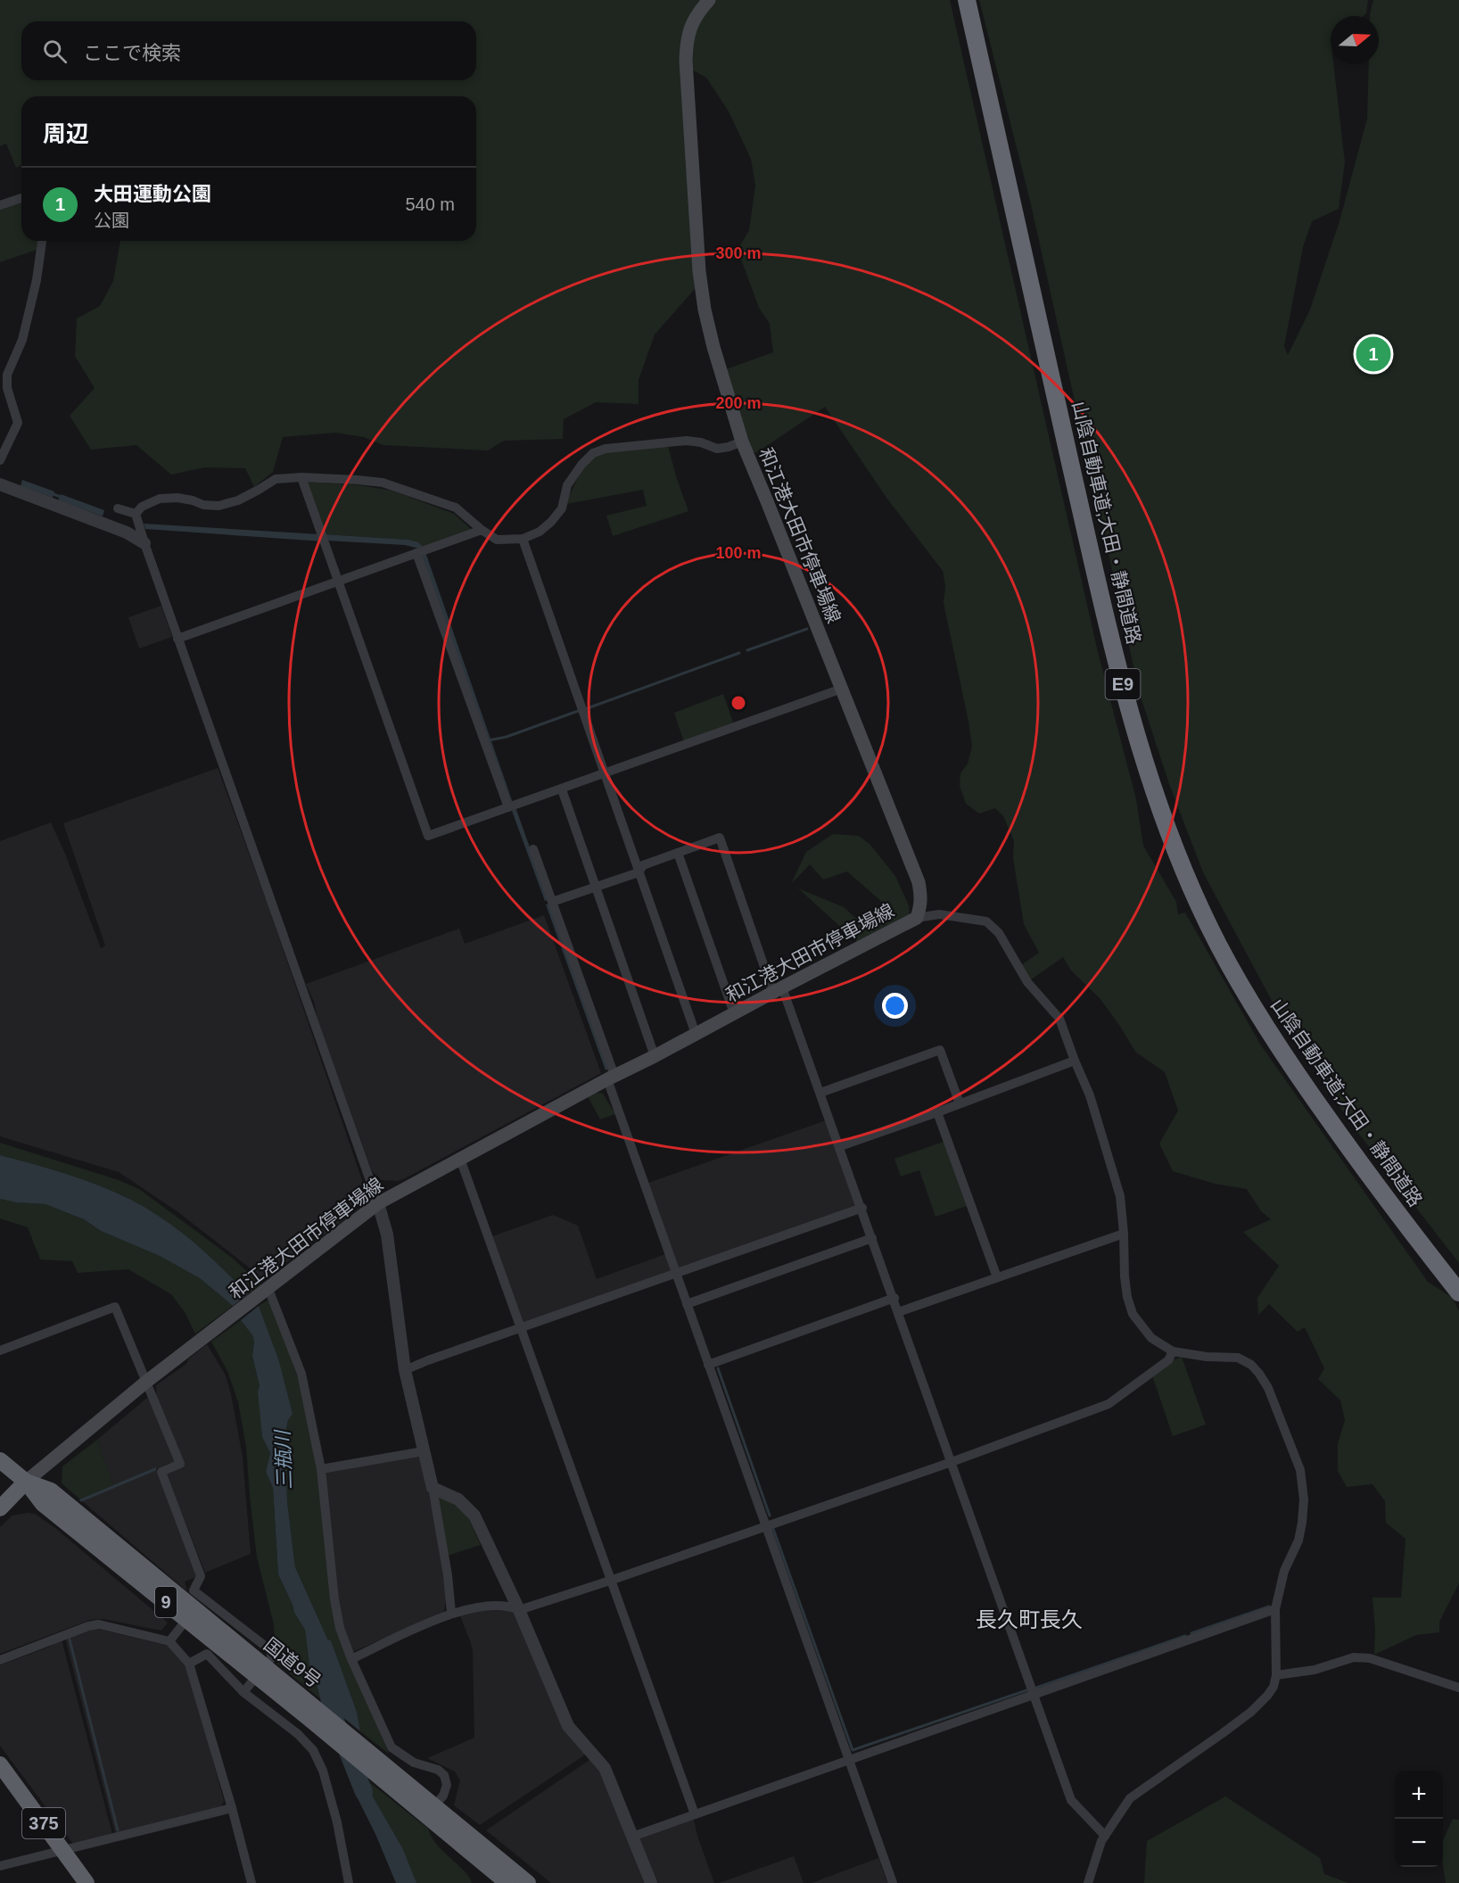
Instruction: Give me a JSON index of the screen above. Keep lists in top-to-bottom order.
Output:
{
  "streets": {
    "highway": [
      "山陰自動車道;大田・静間道路",
      "E9",
      "9",
      "国道9号",
      "375"
    ],
    "main road": ["和江港大田市停車場線"]
  },
  "crossings": [
    ["和江港大田市停車場線", "国道9号"]
  ],
  "districts": ["長久町長久"],
  "water": ["三瓶川"],
  "north": "right",
  "page": {
    "search": "ここで検索",
    "heading": "周辺",
    "list": [
      {
        "mark": "1",
        "name": "大田運動公園",
        "note": "公園",
        "value": "540 m"
      }
    ],
    "pins": "1",
    "map_buttons": ["+", "−"]
  },
  "rings": ["300 m", "200 m", "100 m"]
}
